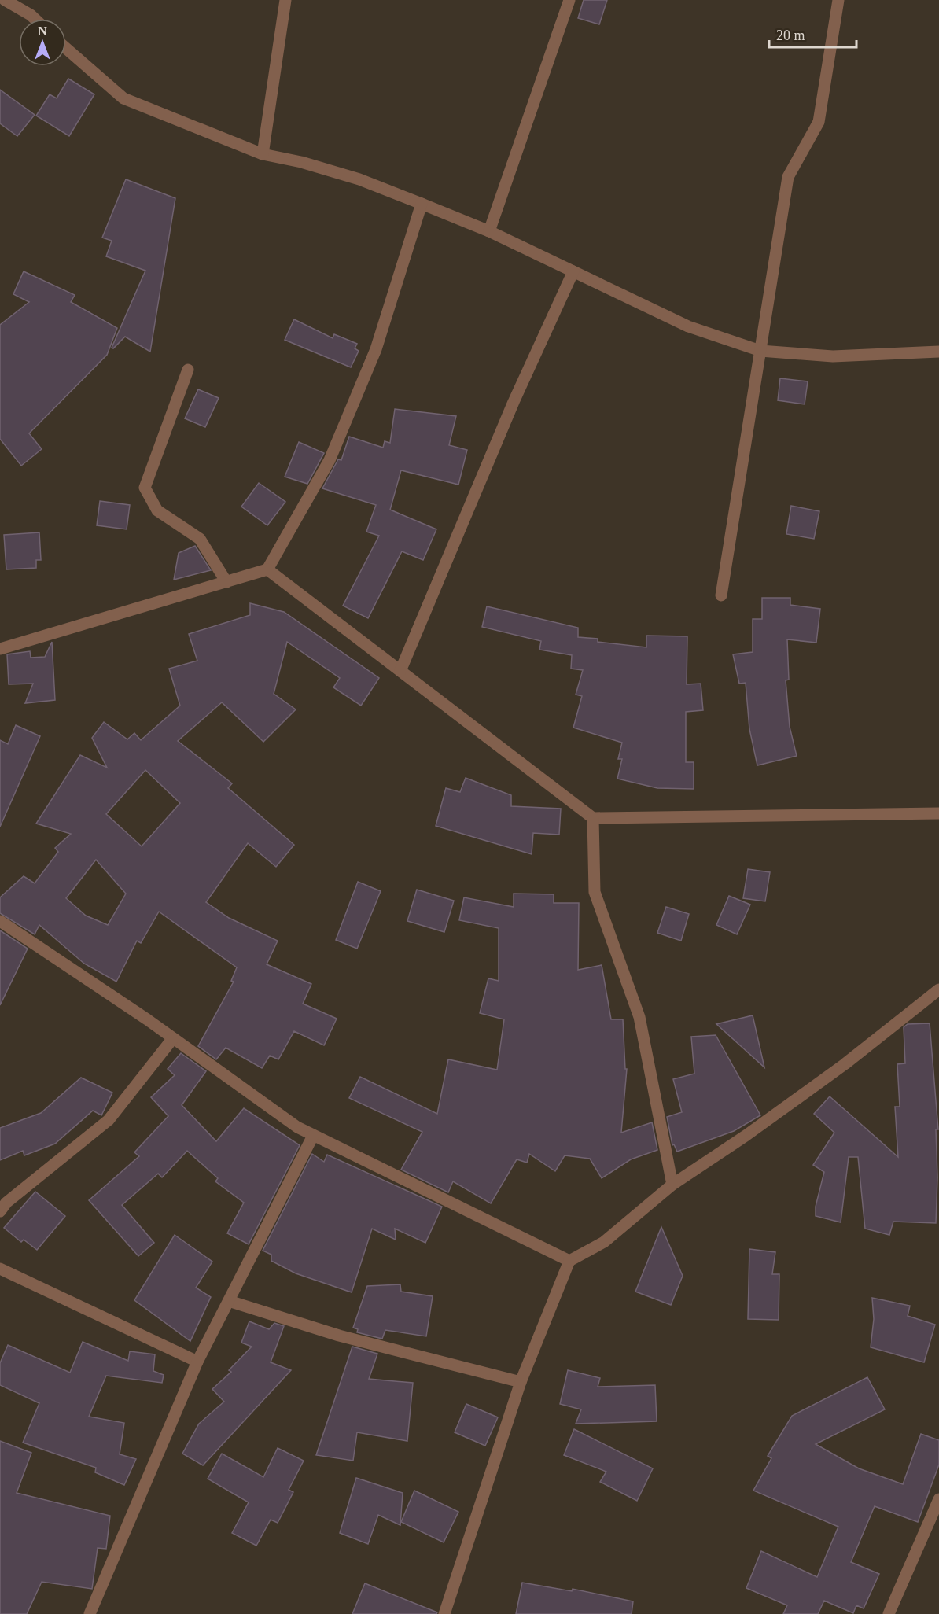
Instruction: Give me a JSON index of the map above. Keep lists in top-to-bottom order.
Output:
{
  "scale_bar": "20 m",
  "north": "top"
}
